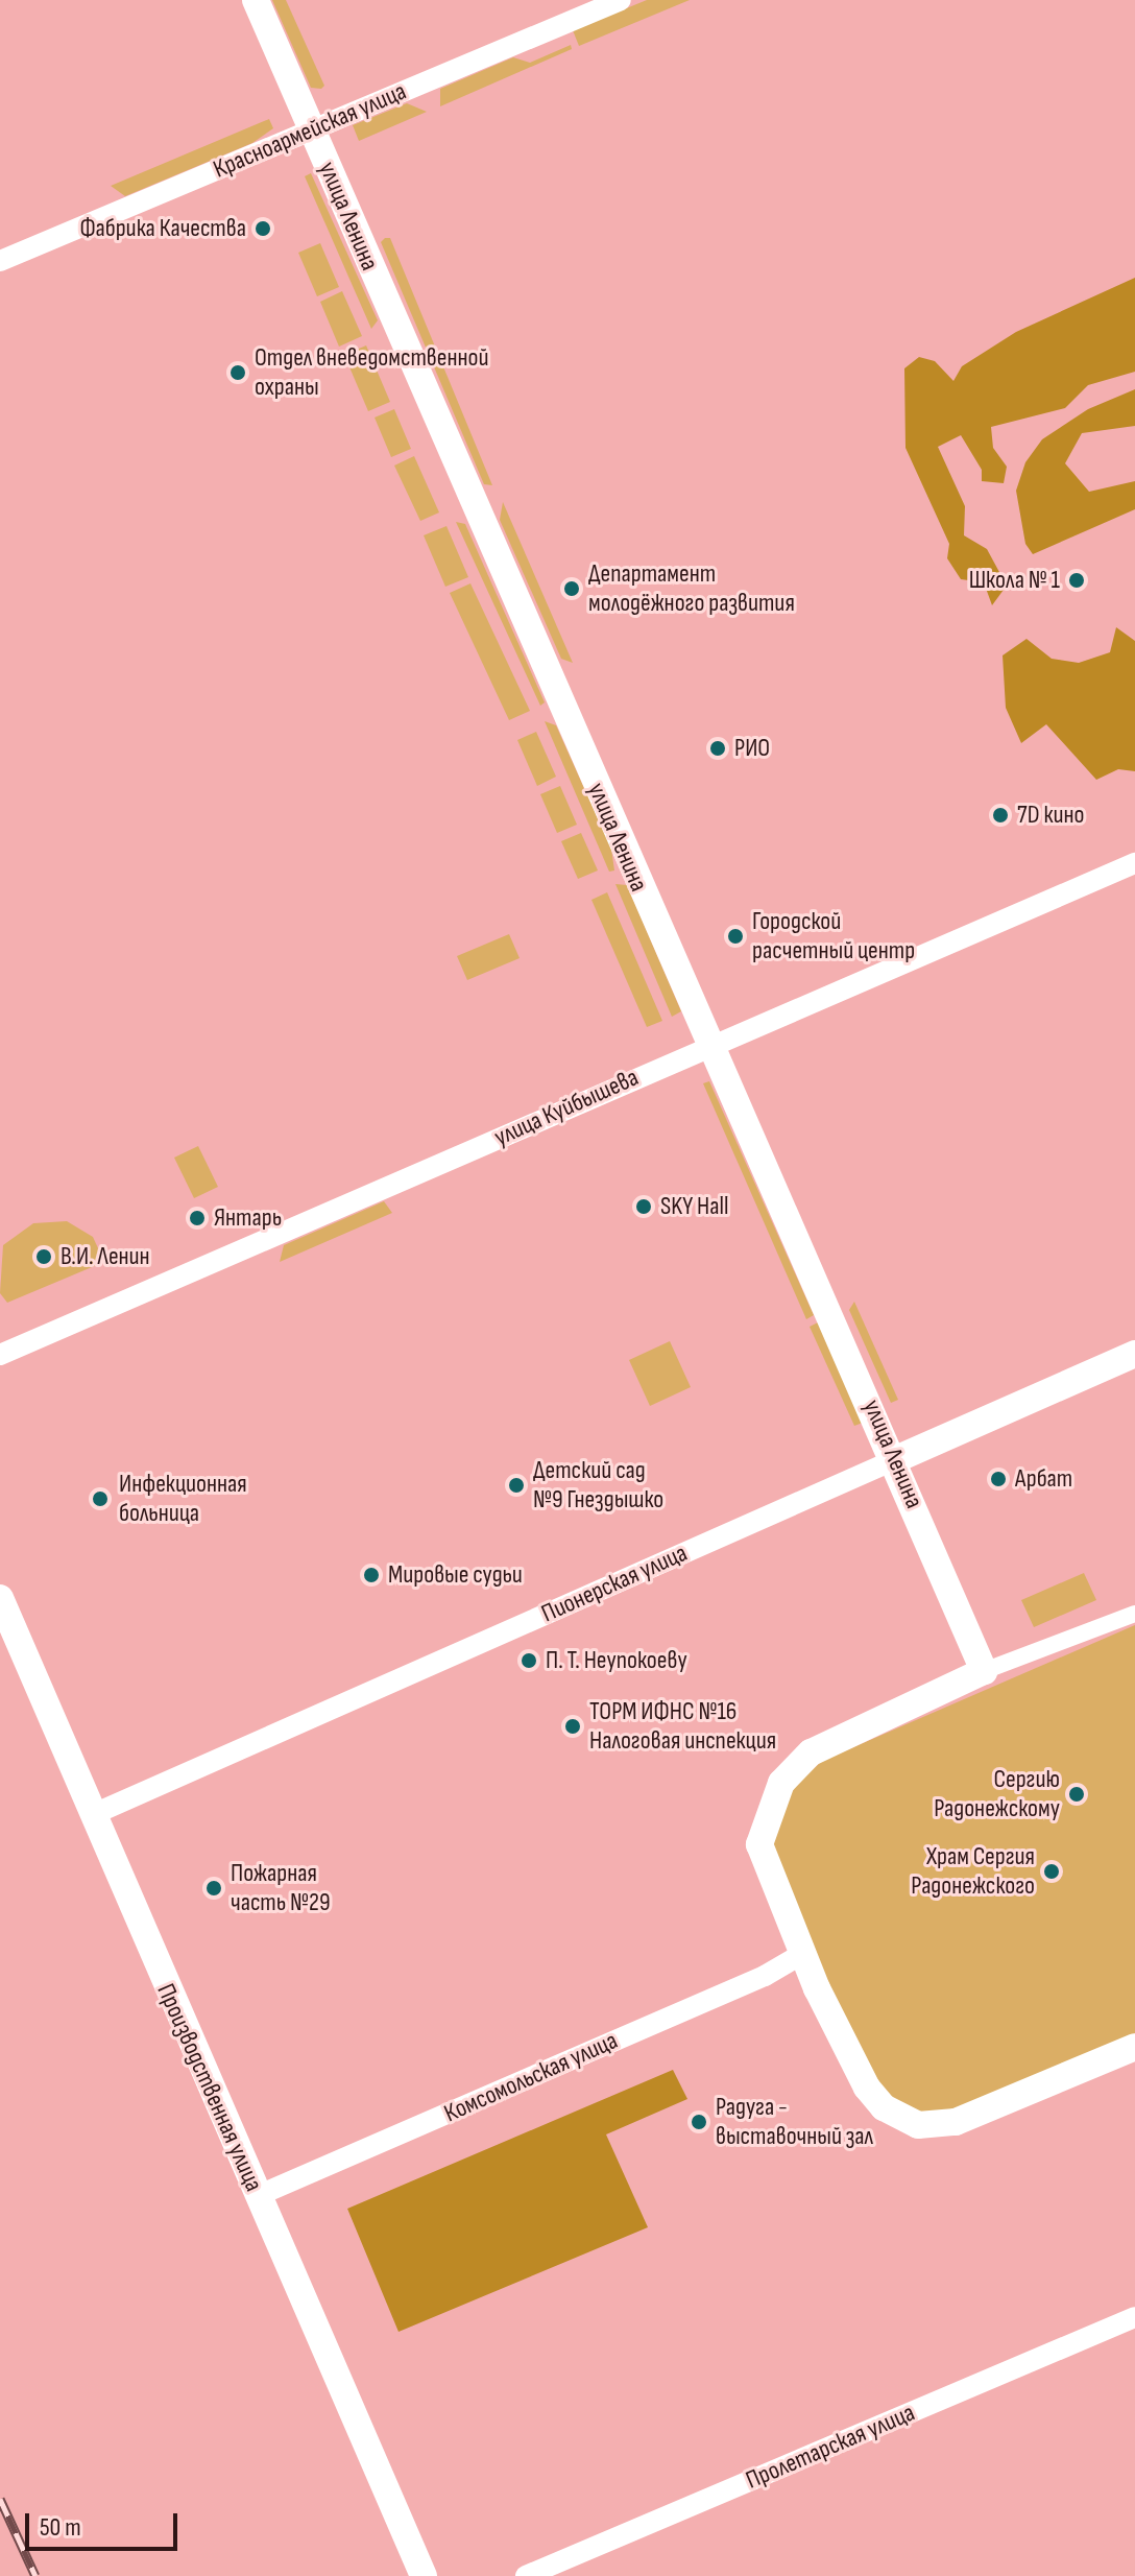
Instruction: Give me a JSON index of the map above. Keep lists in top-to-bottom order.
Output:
{
  "streets": {
    "street": [
      "Красноармейская улица",
      "улица Ленина",
      "улица Куйбышева",
      "Пионерская улица",
      "Комсомольская улица",
      "Производственная улица",
      "Пролетарская улица"
    ]
  },
  "crossings": [
    ["Красноармейская улица", "улица Ленина"],
    ["улица Ленина", "улица Куйбышева"],
    ["улица Ленина", "Пионерская улица"],
    ["Пионерская улица", "Производственная улица"],
    ["Комсомольская улица", "Производственная улица"]
  ],
  "places": [
    "Фабрика Качества",
    "Отдел вневедомственной охраны",
    "Школа № 1",
    "Департамент молодёжного развития",
    "РИО",
    "7D кино",
    "Городской расчетный центр",
    "SKY Hall",
    "Янтарь",
    "В.И. Ленин",
    "Арбат",
    "Детский сад №9 Гнездышко",
    "Инфекционная больница",
    "Мировые судьи",
    "П. Т. Неупокоеву",
    "ТОРМ ИФНС №16 Налоговая инспекция",
    "Сергию Радонежскому",
    "Храм Сергия Радонежского",
    "Пожарная часть №29",
    "Радуга - выставочный зал"
  ],
  "scale_bar": "50 m"
}
